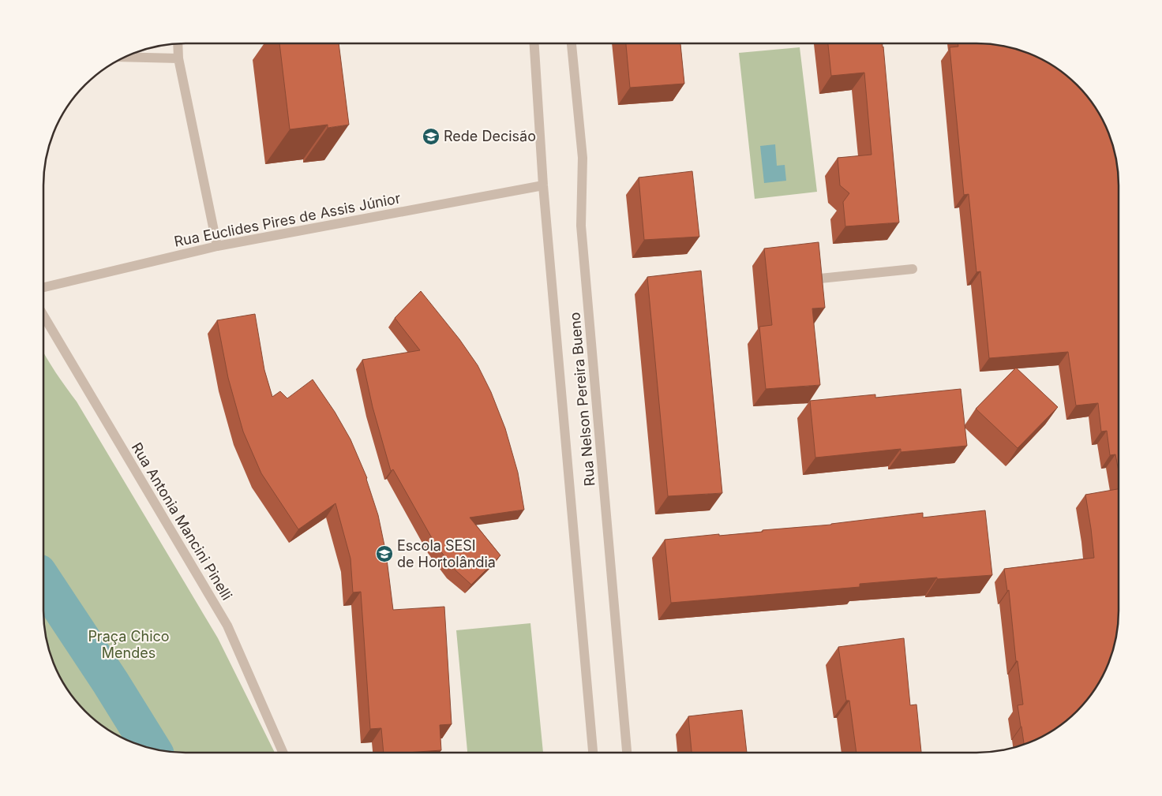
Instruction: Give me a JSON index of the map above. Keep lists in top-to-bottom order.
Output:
{
  "streets": {
    "street": ["Rua Euclides Pires de Assis Júnior", "Rua Nelson Pereira Bueno", "Rua Antonia Mancini Pinelli"]
  },
  "crossings": [
    ["Rua Euclides Pires de Assis Júnior", "Rua Nelson Pereira Bueno"]
  ],
  "parks": ["Praça Chico Mendes"],
  "places": {
    "school or university": ["Rede Decisão", "Escola SESI de Hortolândia"]
  }
}
